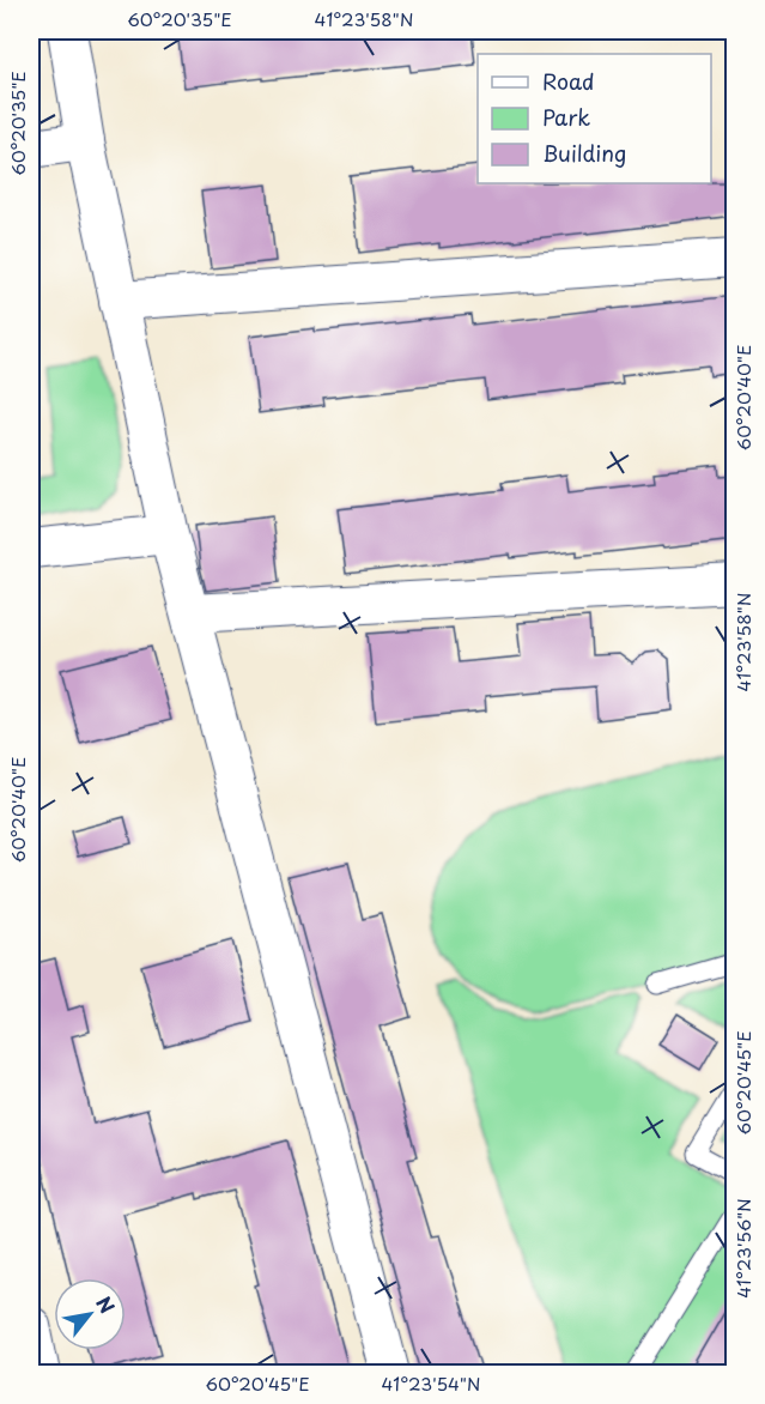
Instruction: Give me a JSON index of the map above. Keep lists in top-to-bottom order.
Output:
{
  "legend": ["Road", "Park", "Building"],
  "north": "top right",
  "coordinates": [
    "60°20'35\"E",
    "41°23'58\"N",
    "60°20'40\"E",
    "60°20'45\"E",
    "41°23'56\"N",
    "41°23'54\"N"
  ]
}
